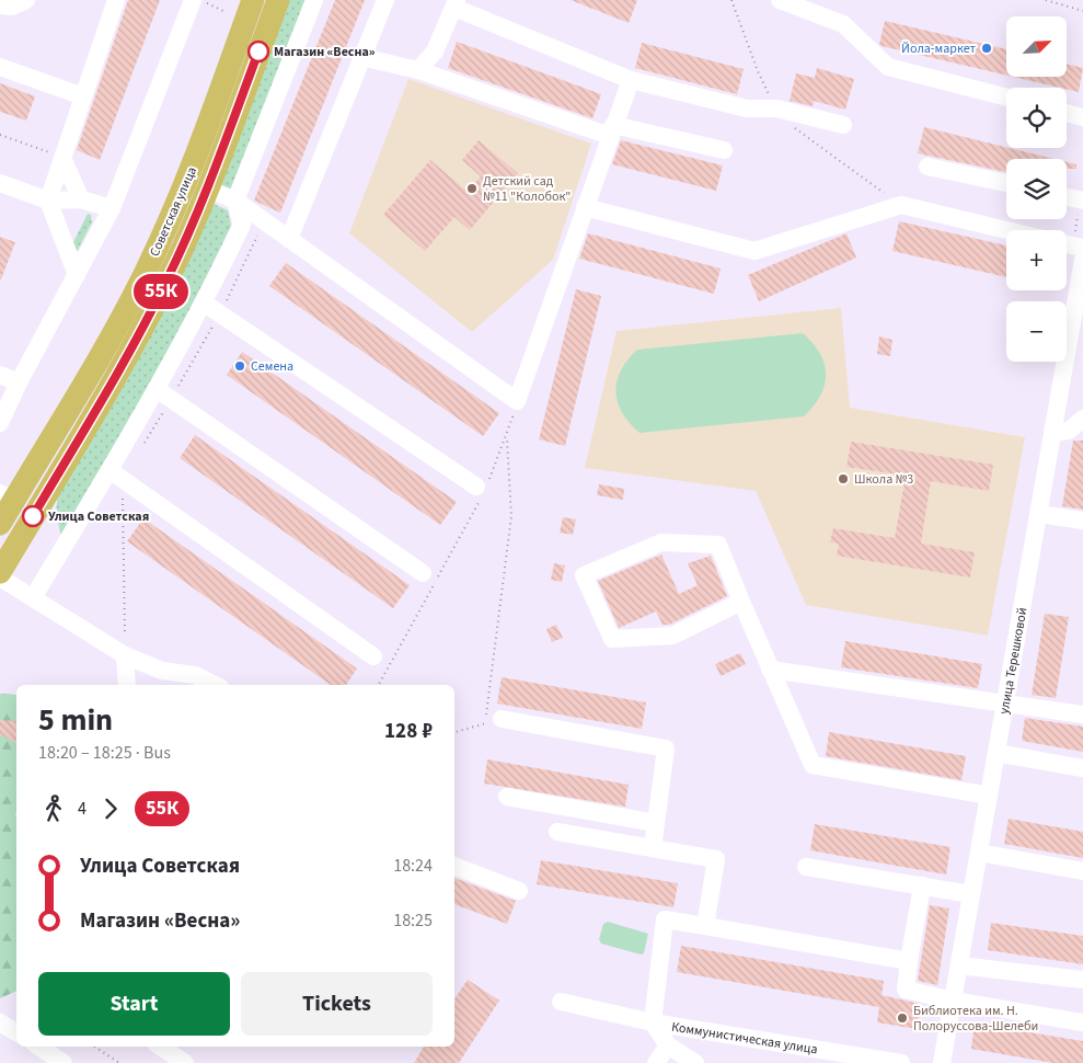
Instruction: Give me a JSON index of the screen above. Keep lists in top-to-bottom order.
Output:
{
  "streets": {
    "main road": ["Советская улица"],
    "street": ["улица Терешковой", "Коммунистическая улица"]
  },
  "places": [
    "Йола-маркет",
    "Магазин «Весна»",
    "Детский сад №11 \"Колобок\"",
    "Семена",
    "Школа №3",
    "Улица Советская",
    "Библиотека им. Н. Полоруссова-Шелеби"
  ],
  "lines": ["bus line 55К"],
  "north": "top right",
  "page": {
    "on_map": "55К",
    "map_buttons": ["+", "−"],
    "heading": ["5 min", "18:20 – 18:25 · Bus", "128 ₽"],
    "legs": ["4", "55К"],
    "list": [
      {
        "name": "Улица Советская",
        "value": "18:24"
      },
      {
        "name": "Магазин «Весна»",
        "value": "18:25"
      }
    ],
    "buttons": ["Start", "Tickets"]
  }
}
